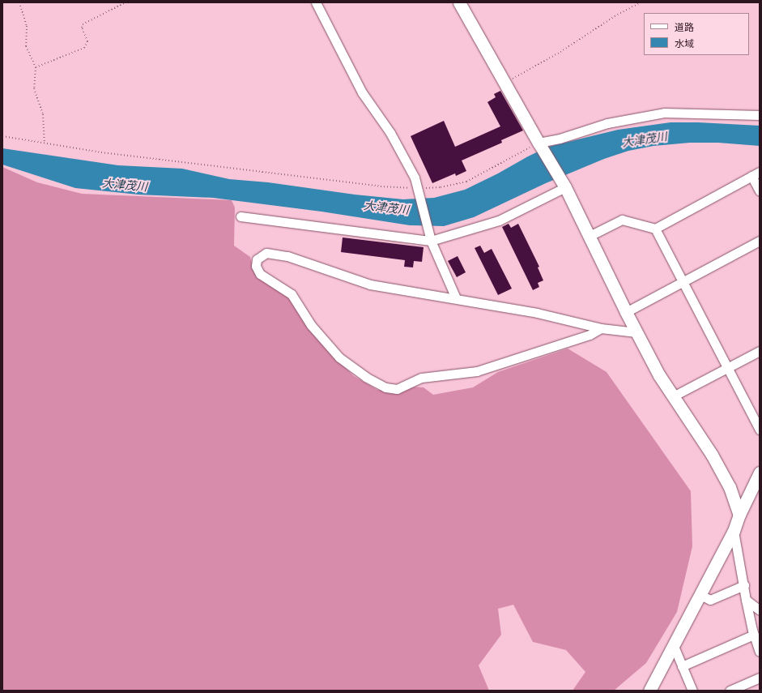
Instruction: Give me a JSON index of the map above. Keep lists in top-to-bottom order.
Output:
{
  "water": ["大津茂川"],
  "legend": ["道路", "水域"]
}
